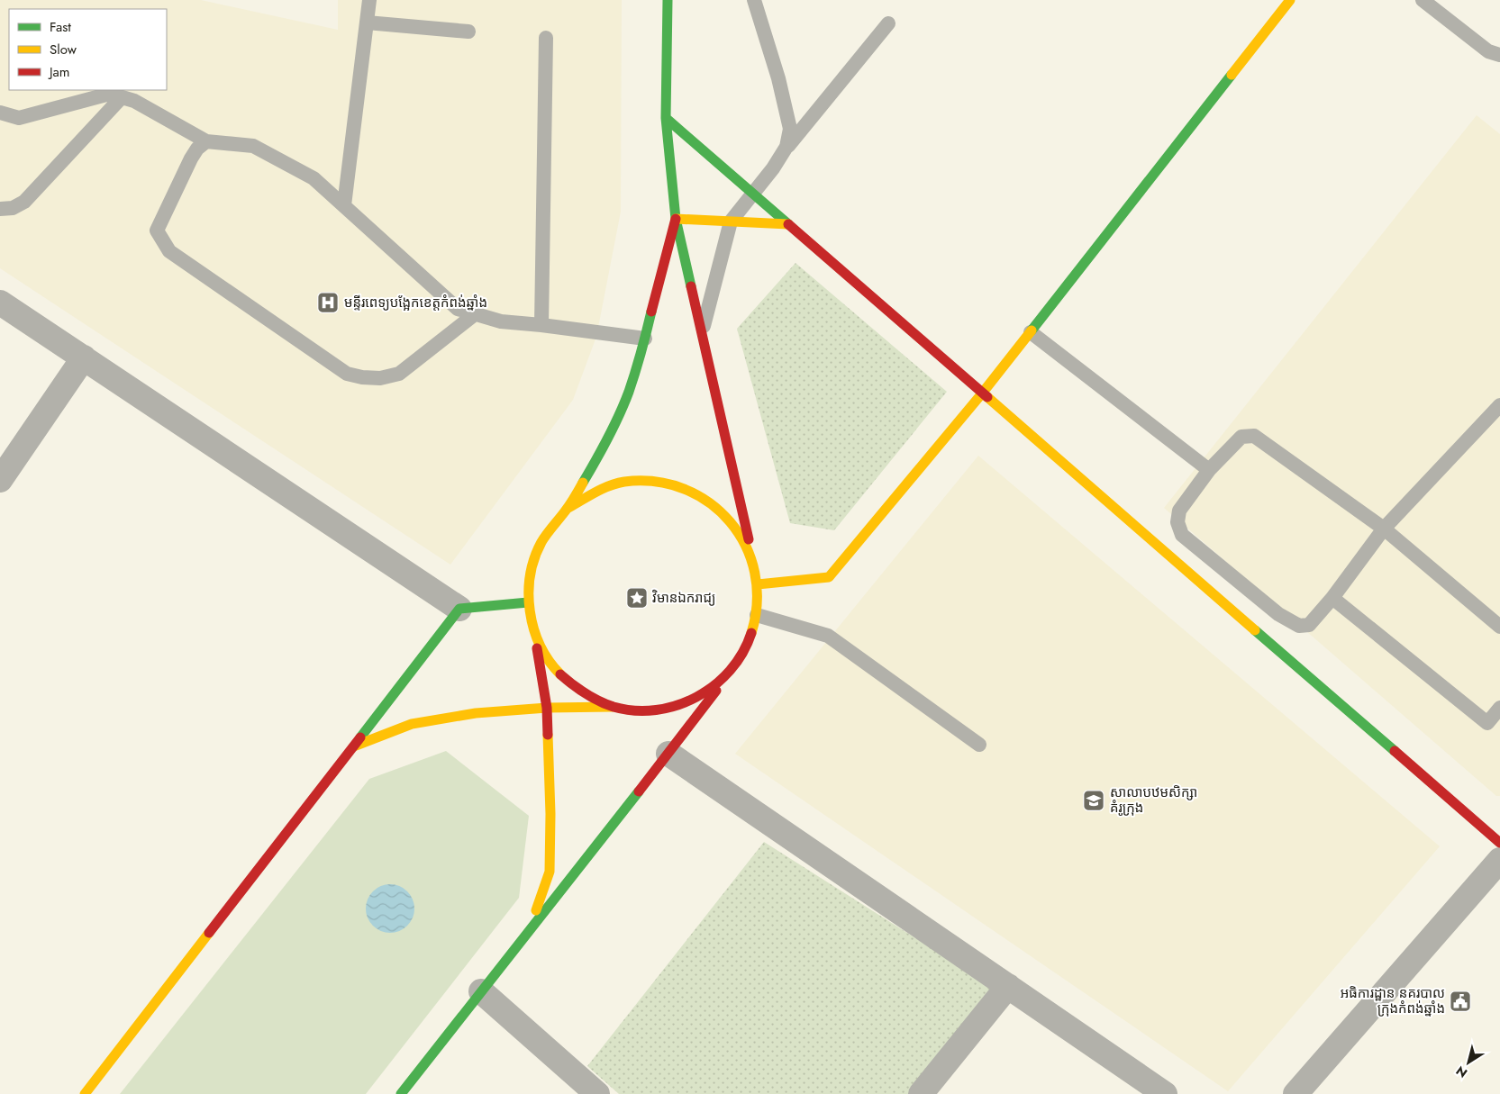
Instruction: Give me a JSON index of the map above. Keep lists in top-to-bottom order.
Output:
{
  "places": {
    "hospital": ["មន្ទីរពេទ្យបង្អែកខេត្តកំពង់ឆ្នាំង"],
    "place": ["វិមានឯករាជ្យ"],
    "school or university": ["សាលាបឋមសិក្សា គំរូក្រុង"],
    "public building": ["អធិការដ្ឋាន នគរបាល ក្រុងកំពង់ឆ្នាំង"]
  },
  "legend": ["Fast", "Slow", "Jam"],
  "north": "bottom left"
}
